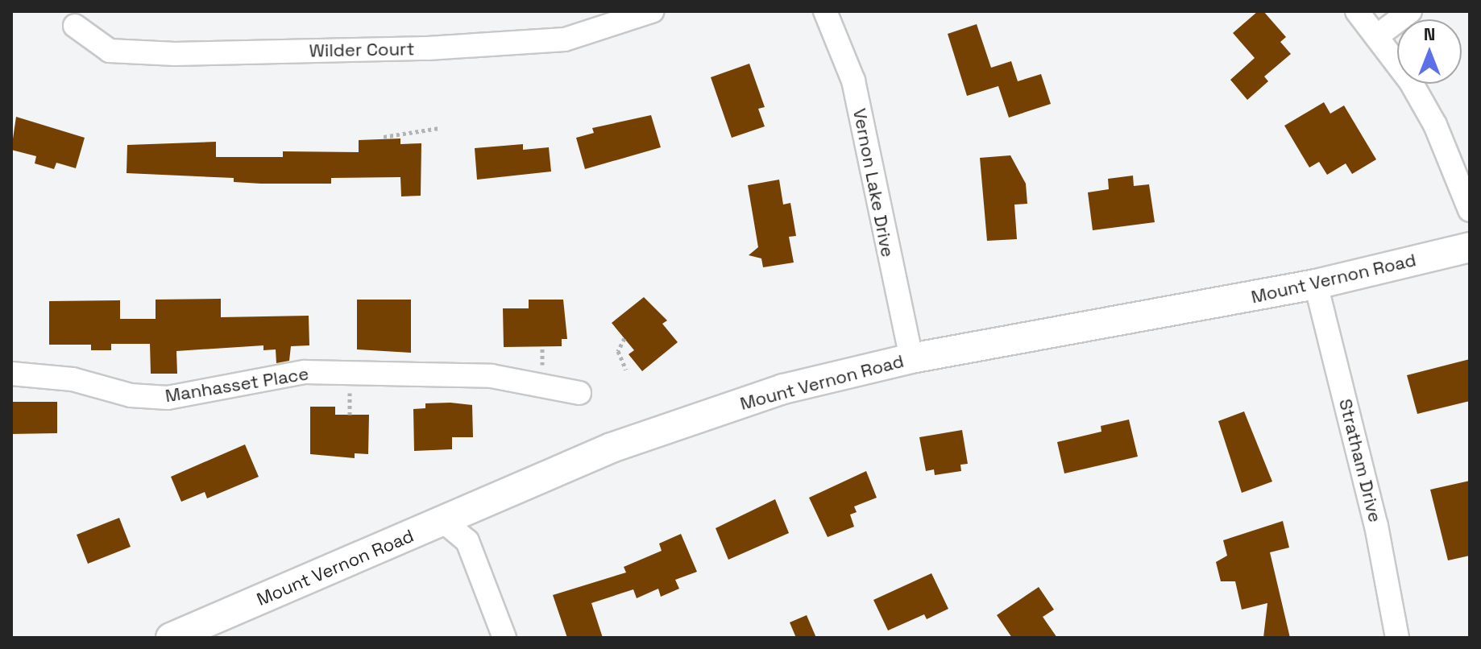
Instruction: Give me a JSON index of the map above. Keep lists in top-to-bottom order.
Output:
{
  "streets": {
    "main road": ["Mount Vernon Road"],
    "street": [
      "Wilder Court",
      "Vernon Lake Drive",
      "Manhasset Place",
      "Stratham Drive"
    ]
  },
  "crossings": [
    ["Vernon Lake Drive", "Mount Vernon Road"],
    ["Mount Vernon Road", "Stratham Drive"]
  ],
  "north": "top"
}
